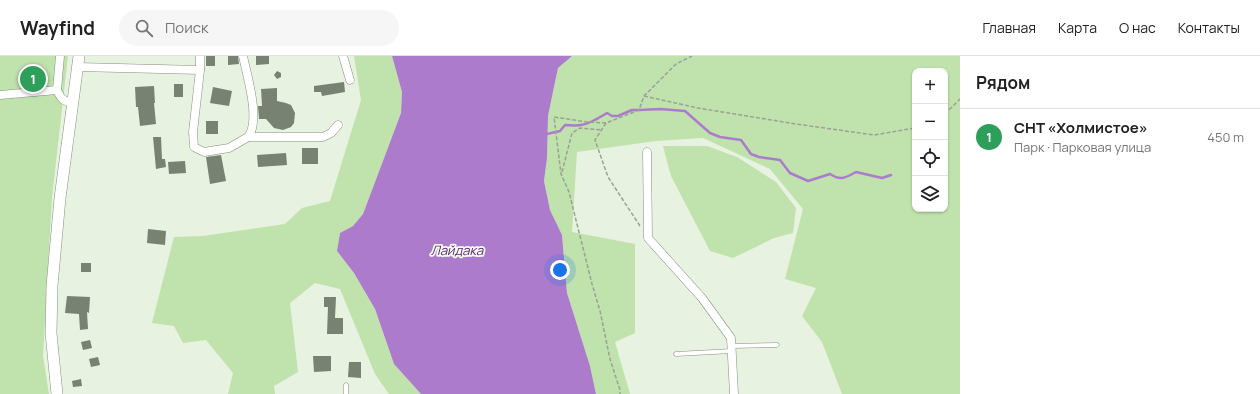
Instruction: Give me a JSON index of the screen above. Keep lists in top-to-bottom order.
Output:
{
  "water": ["Лайдака"],
  "page": {
    "header": "Wayfind",
    "search": "Поиск",
    "nav": [
      "Главная",
      "Карта",
      "О нас",
      "Контакты"
    ],
    "heading": "Рядом",
    "pins": "1",
    "map_buttons": ["+", "−"],
    "list": [
      {
        "mark": "1",
        "name": "СНТ «Холмистое»",
        "note": "Парк · Парковая улица",
        "value": "450 m"
      }
    ]
  }
}
